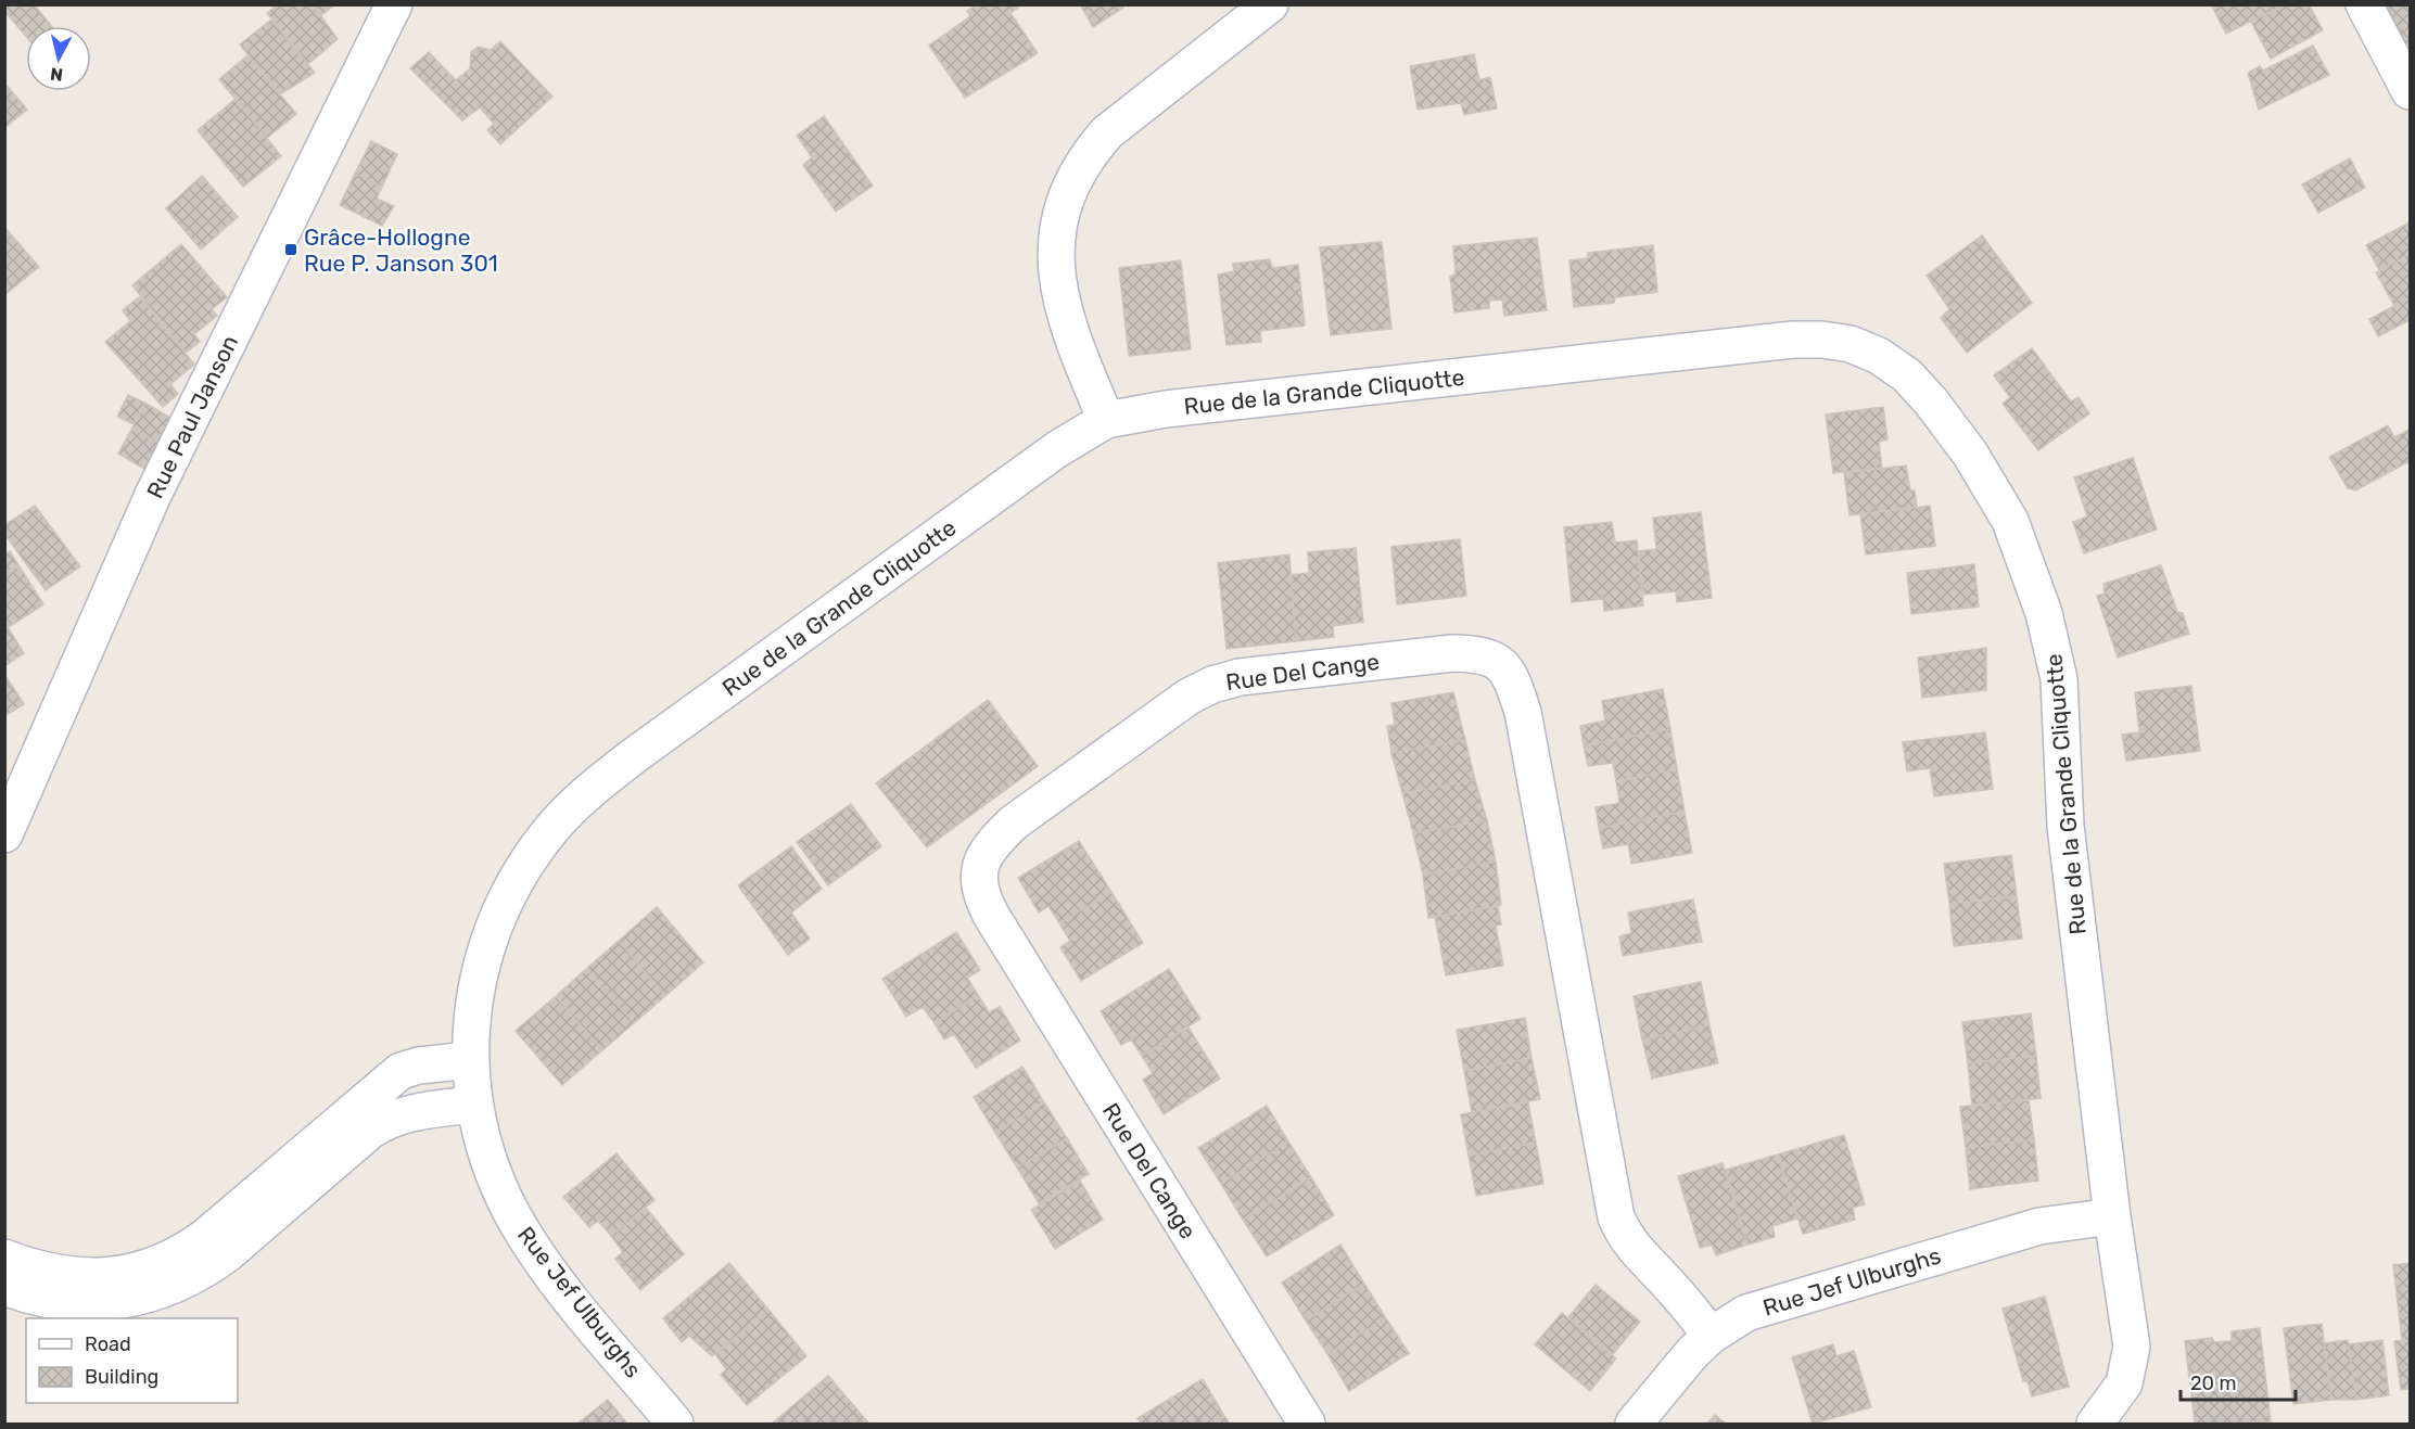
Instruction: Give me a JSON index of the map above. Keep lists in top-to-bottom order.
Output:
{
  "streets": {
    "street": [
      "Rue de la Grande Cliquotte",
      "Rue Paul Janson",
      "Rue Del Cange",
      "Rue Jef Ulburghs"
    ]
  },
  "crossings": [
    ["Rue de la Grande Cliquotte", "Rue Jef Ulburghs"],
    ["Rue Del Cange", "Rue Jef Ulburghs"]
  ],
  "places": {
    "transit": ["Grâce-Hollogne Rue P. Janson 301"]
  },
  "legend": ["Road", "Building"],
  "scale_bar": "20 m",
  "north": "bottom"
}
